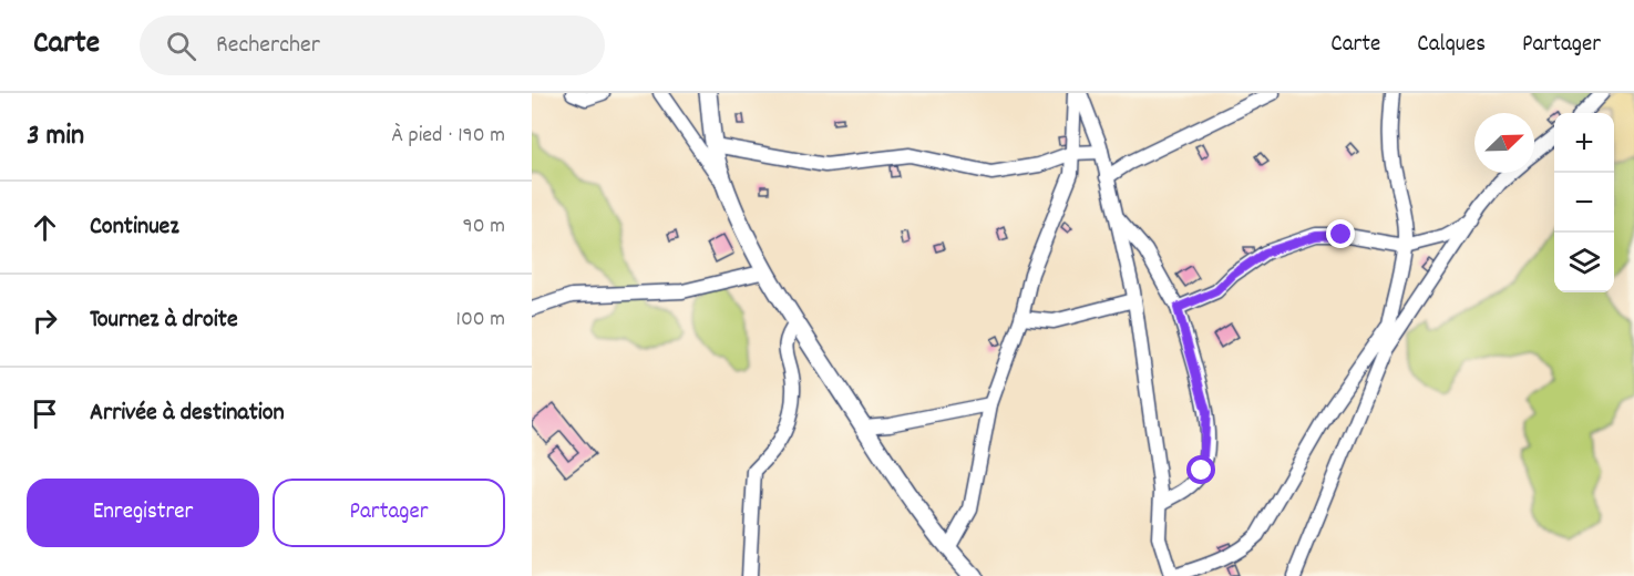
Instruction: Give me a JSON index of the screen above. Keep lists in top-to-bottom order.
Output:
{
  "north": "top right",
  "page": {
    "header": "Carte",
    "search": "Rechercher",
    "nav": ["Carte", "Calques", "Partager"],
    "heading": ["3 min", "À pied · 190 m"],
    "map_buttons": ["+", "−"],
    "list": [
      ["Continuez", "90 m"],
      ["Tournez à droite", "100 m"],
      "Arrivée à destination"
    ],
    "buttons": ["Enregistrer", "Partager"]
  }
}
